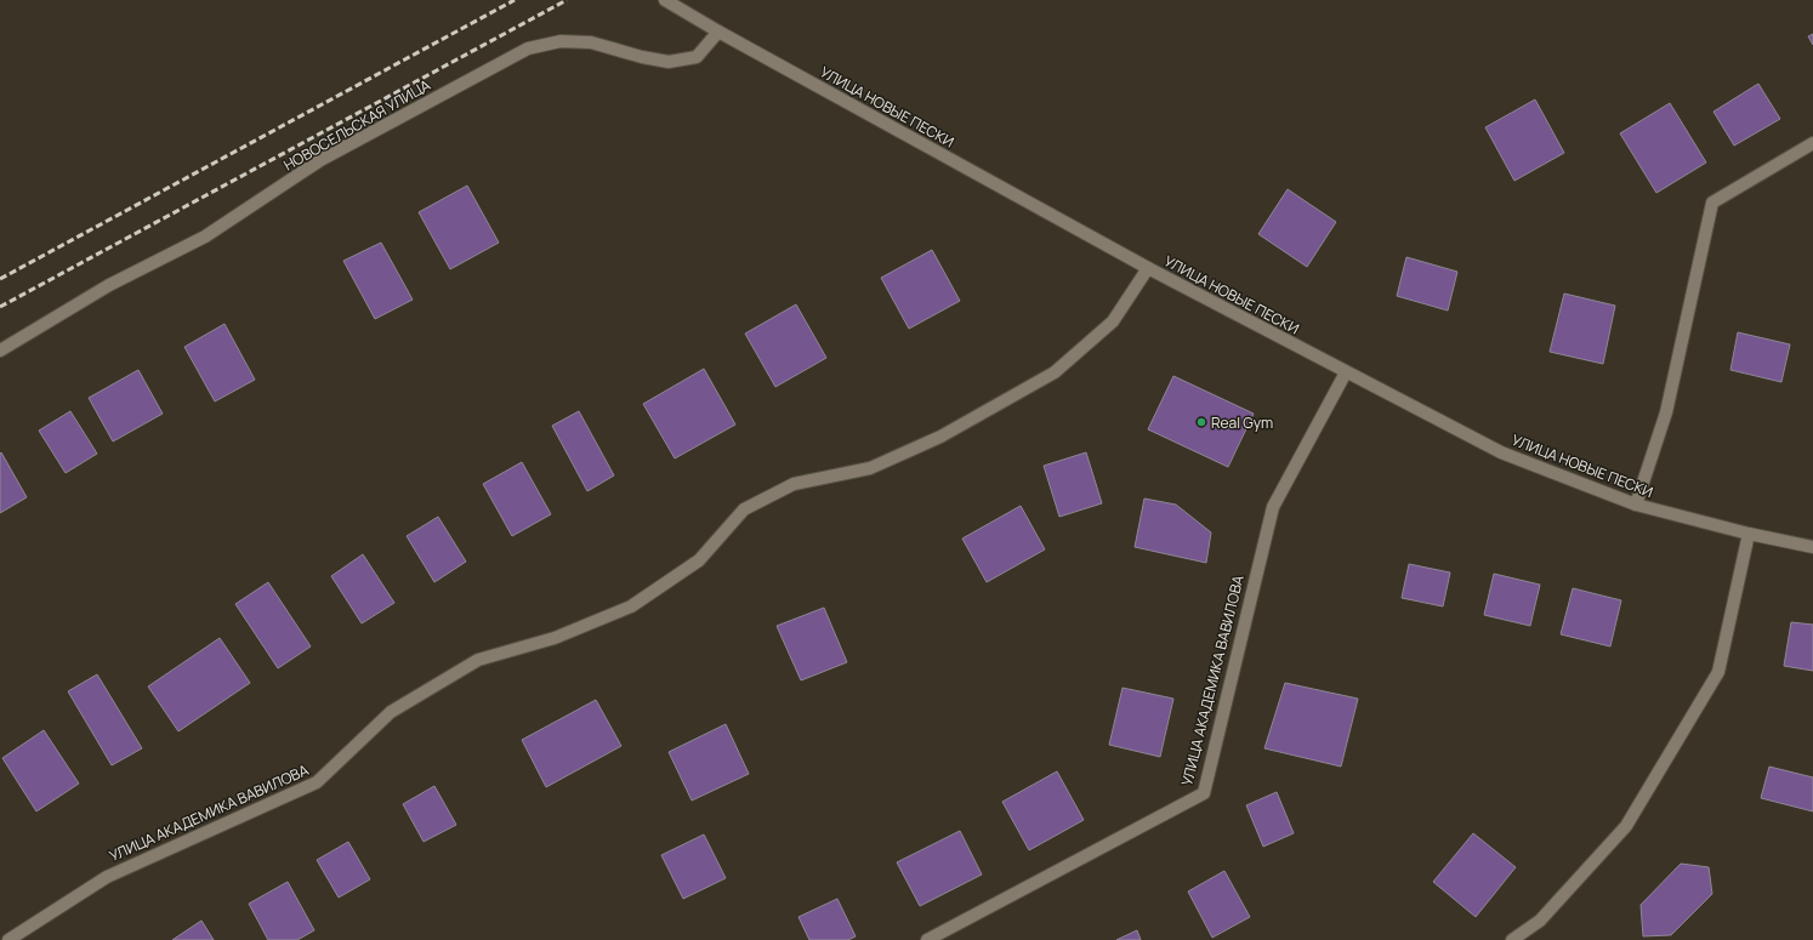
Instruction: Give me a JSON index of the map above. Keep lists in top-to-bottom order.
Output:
{
  "streets": {
    "street": ["УЛИЦА НОВЫЕ ПЕСКИ", "НОВОСЕЛЬСКАЯ УЛИЦА", "УЛИЦА АКАДЕМИКА ВАВИЛОВА"]
  },
  "crossings": [
    ["УЛИЦА НОВЫЕ ПЕСКИ", "НОВОСЕЛЬСКАЯ УЛИЦА"],
    ["УЛИЦА НОВЫЕ ПЕСКИ", "УЛИЦА АКАДЕМИКА ВАВИЛОВА"]
  ],
  "places": ["Real Gym"]
}
